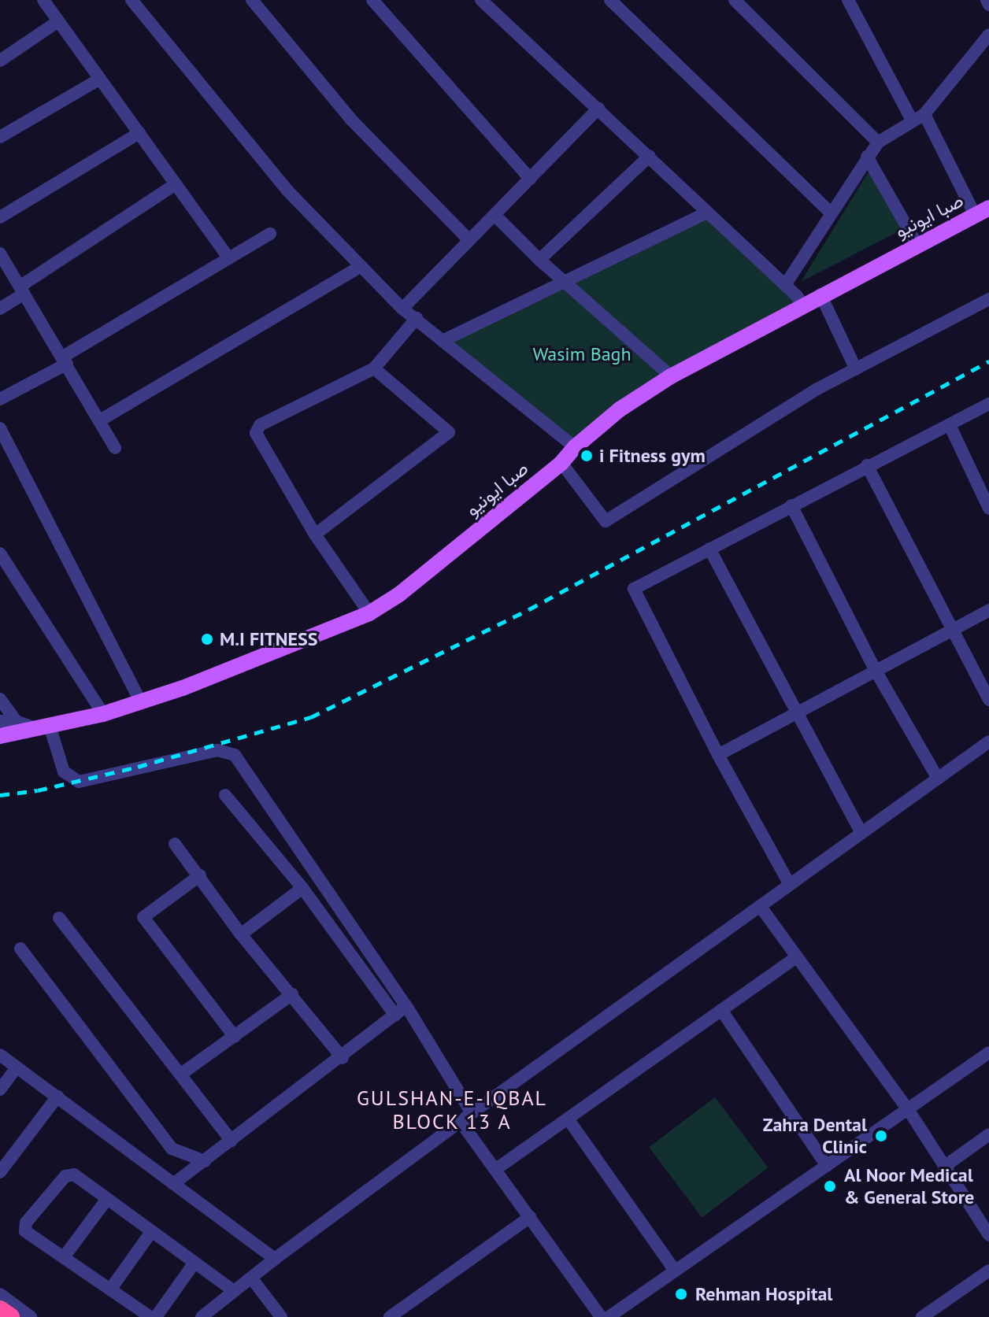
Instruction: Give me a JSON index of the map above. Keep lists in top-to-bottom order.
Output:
{
  "streets": {
    "main road": ["صبا ایونیو"]
  },
  "districts": ["GULSHAN-E-IQBAL BLOCK 13 A"],
  "parks": ["Wasim Bagh"],
  "places": [
    "i Fitness gym",
    "M.I FITNESS",
    "Zahra Dental Clinic",
    "Al Noor Medical & General Store",
    "Rehman Hospital"
  ]
}
